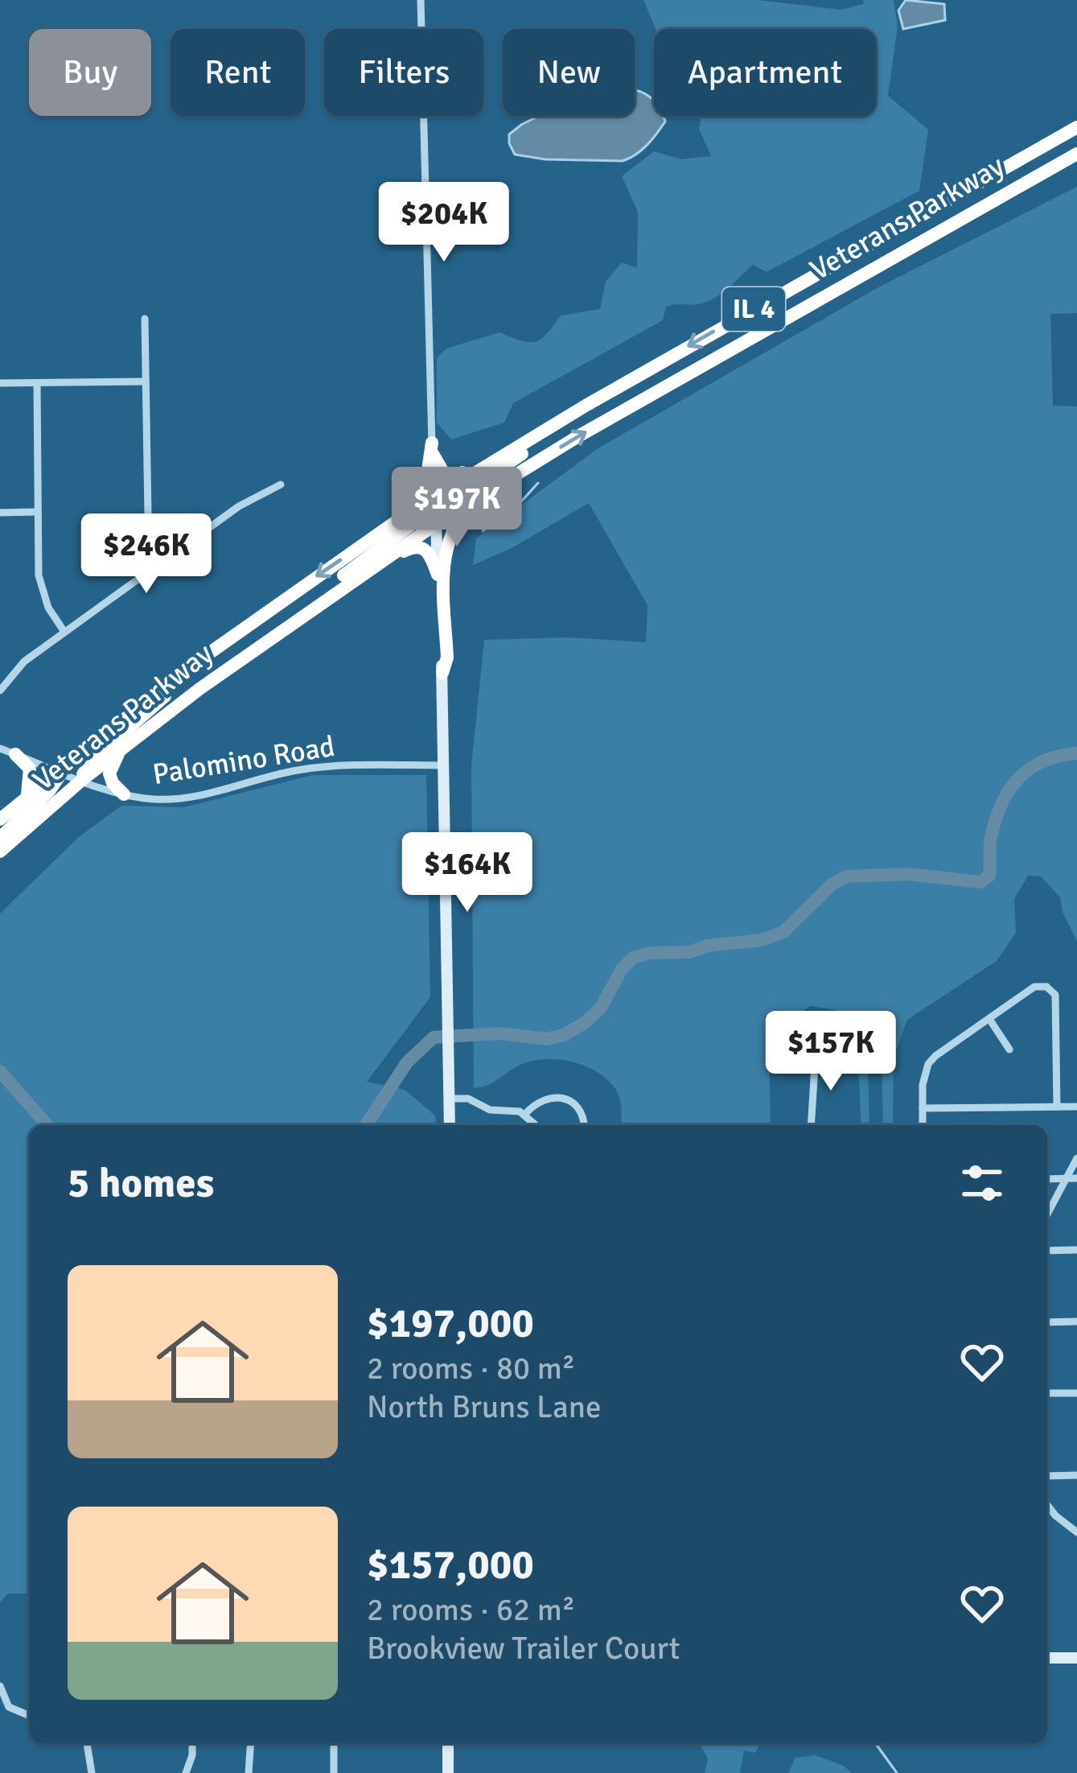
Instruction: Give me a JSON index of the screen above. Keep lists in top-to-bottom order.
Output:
{
  "streets": {
    "highway": ["Veterans Parkway", "IL 4"],
    "street": ["Palomino Road"]
  },
  "crossings": [
    ["Veterans Parkway", "Palomino Road"]
  ],
  "page": {
    "chip": [
      "Buy",
      "Rent",
      "Filters",
      "New",
      "Apartment"
    ],
    "price": [
      "$204K",
      "$197K",
      "$246K",
      "$164K",
      "$157K"
    ],
    "heading": "5 homes",
    "list": [
      {
        "name": "$197,000",
        "note": "2 rooms · 80 m² · North Bruns Lane"
      },
      {
        "name": "$157,000",
        "note": "2 rooms · 62 m² · Brookview Trailer Court"
      }
    ]
  }
}
